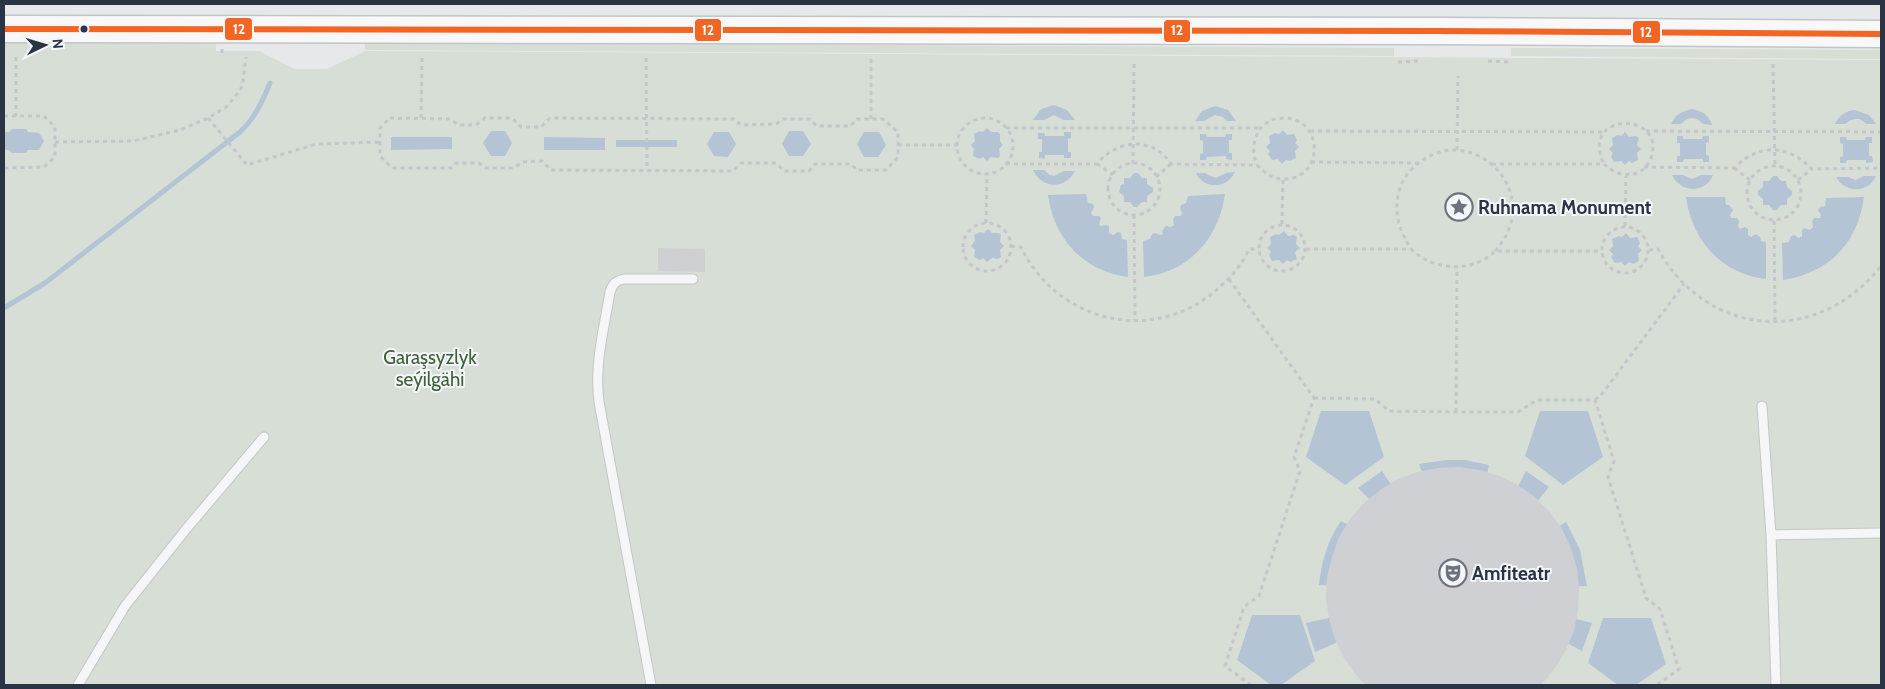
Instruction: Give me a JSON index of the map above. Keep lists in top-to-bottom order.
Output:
{
  "parks": ["Garaşsyzlyk seýilgähi"],
  "places": {
    "place": ["Ruhnama Monument"],
    "theatre": ["Amfiteatr"]
  },
  "lines": ["transit line 12"],
  "north": "right"
}
